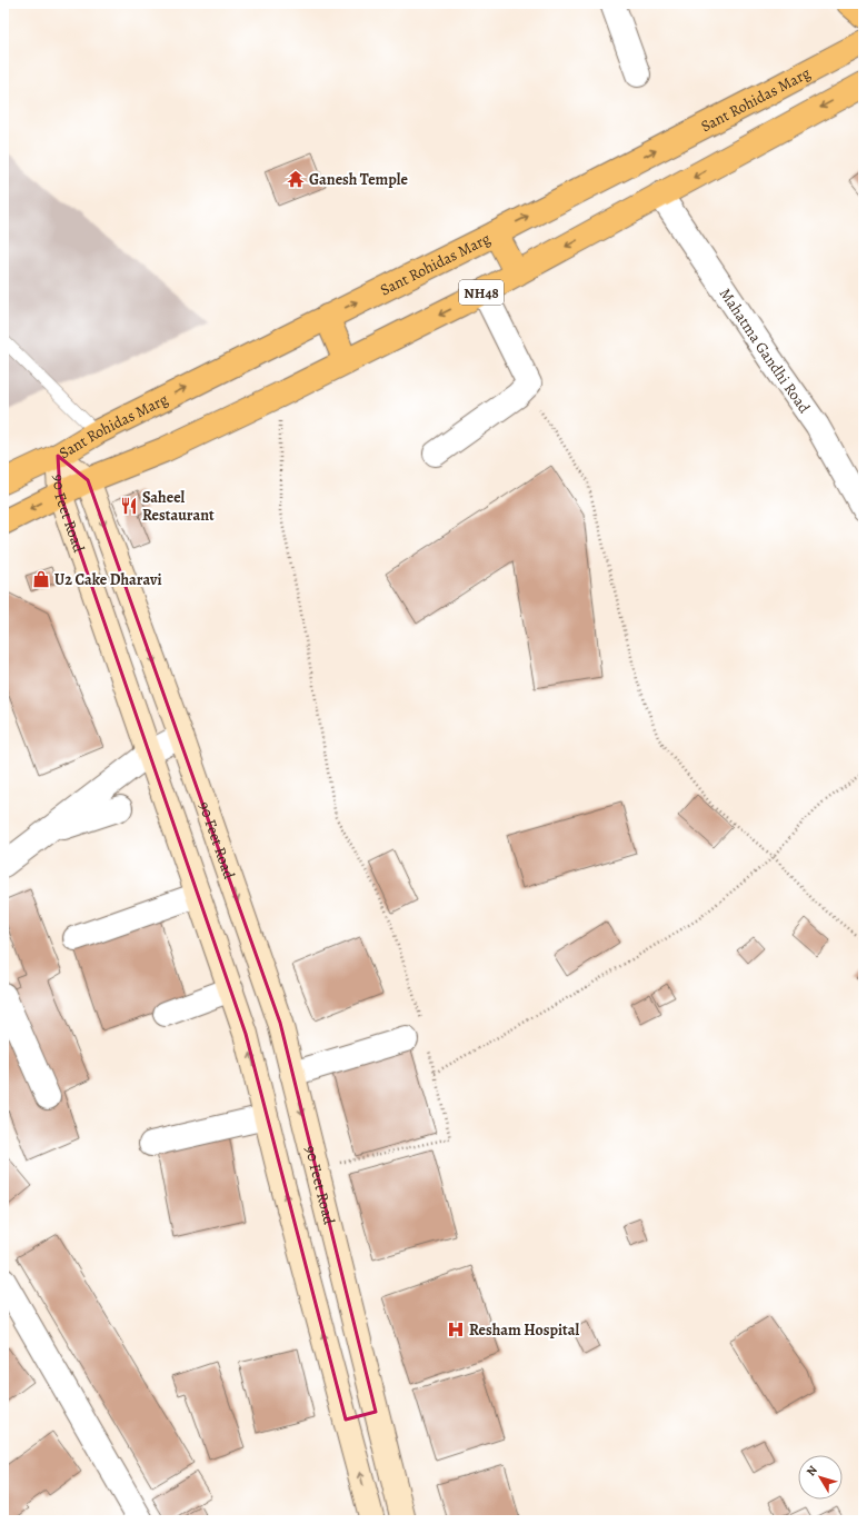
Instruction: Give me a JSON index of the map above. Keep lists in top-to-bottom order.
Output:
{
  "streets": {
    "main road": ["Sant Rohidas Marg", "NH48", "90 Feet Road"],
    "street": ["Mahatma Gandhi Road"]
  },
  "crossings": [
    ["Sant Rohidas Marg", "90 Feet Road"],
    ["NH48", "Mahatma Gandhi Road"],
    ["NH48", "90 Feet Road"]
  ],
  "places": {
    "temple": ["Ganesh Temple"],
    "restaurant": ["Saheel Restaurant"],
    "shop": ["U2 Cake Dharavi"],
    "hospital": ["Resham Hospital"]
  },
  "north": "top left"
}
